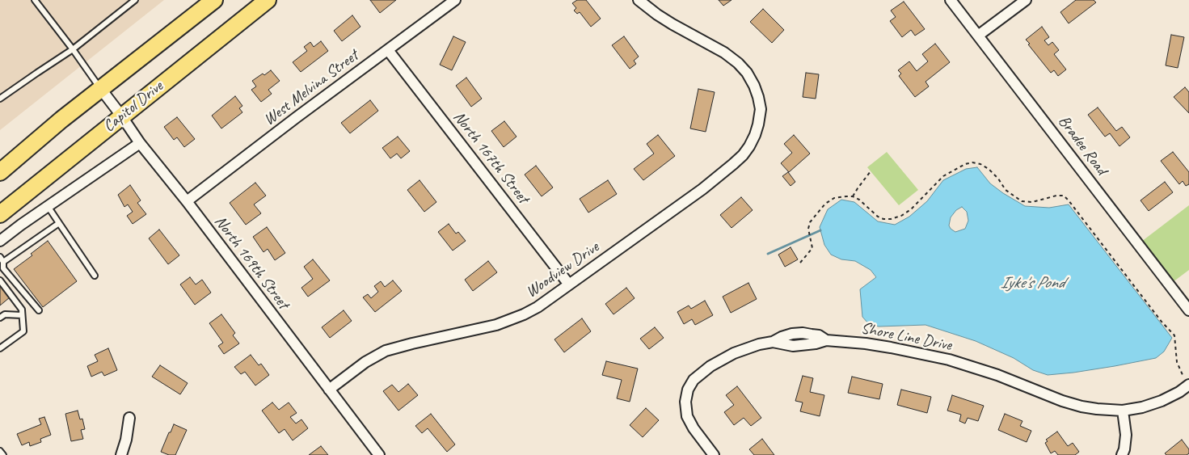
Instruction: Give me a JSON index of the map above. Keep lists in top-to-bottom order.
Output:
{
  "streets": {
    "main road": ["Capitol Drive"],
    "street": [
      "West Melvina Street",
      "Bradee Road",
      "North 167th Street",
      "North 169th Street",
      "Woodview Drive",
      "Shore Line Drive"
    ]
  },
  "crossings": [
    ["West Melvina Street", "North 167th Street"],
    ["West Melvina Street", "North 169th Street"],
    ["Capitol Drive", "North 169th Street"],
    ["North 167th Street", "Woodview Drive"],
    ["North 169th Street", "Woodview Drive"]
  ],
  "water": ["Iyke's Pond"]
}
